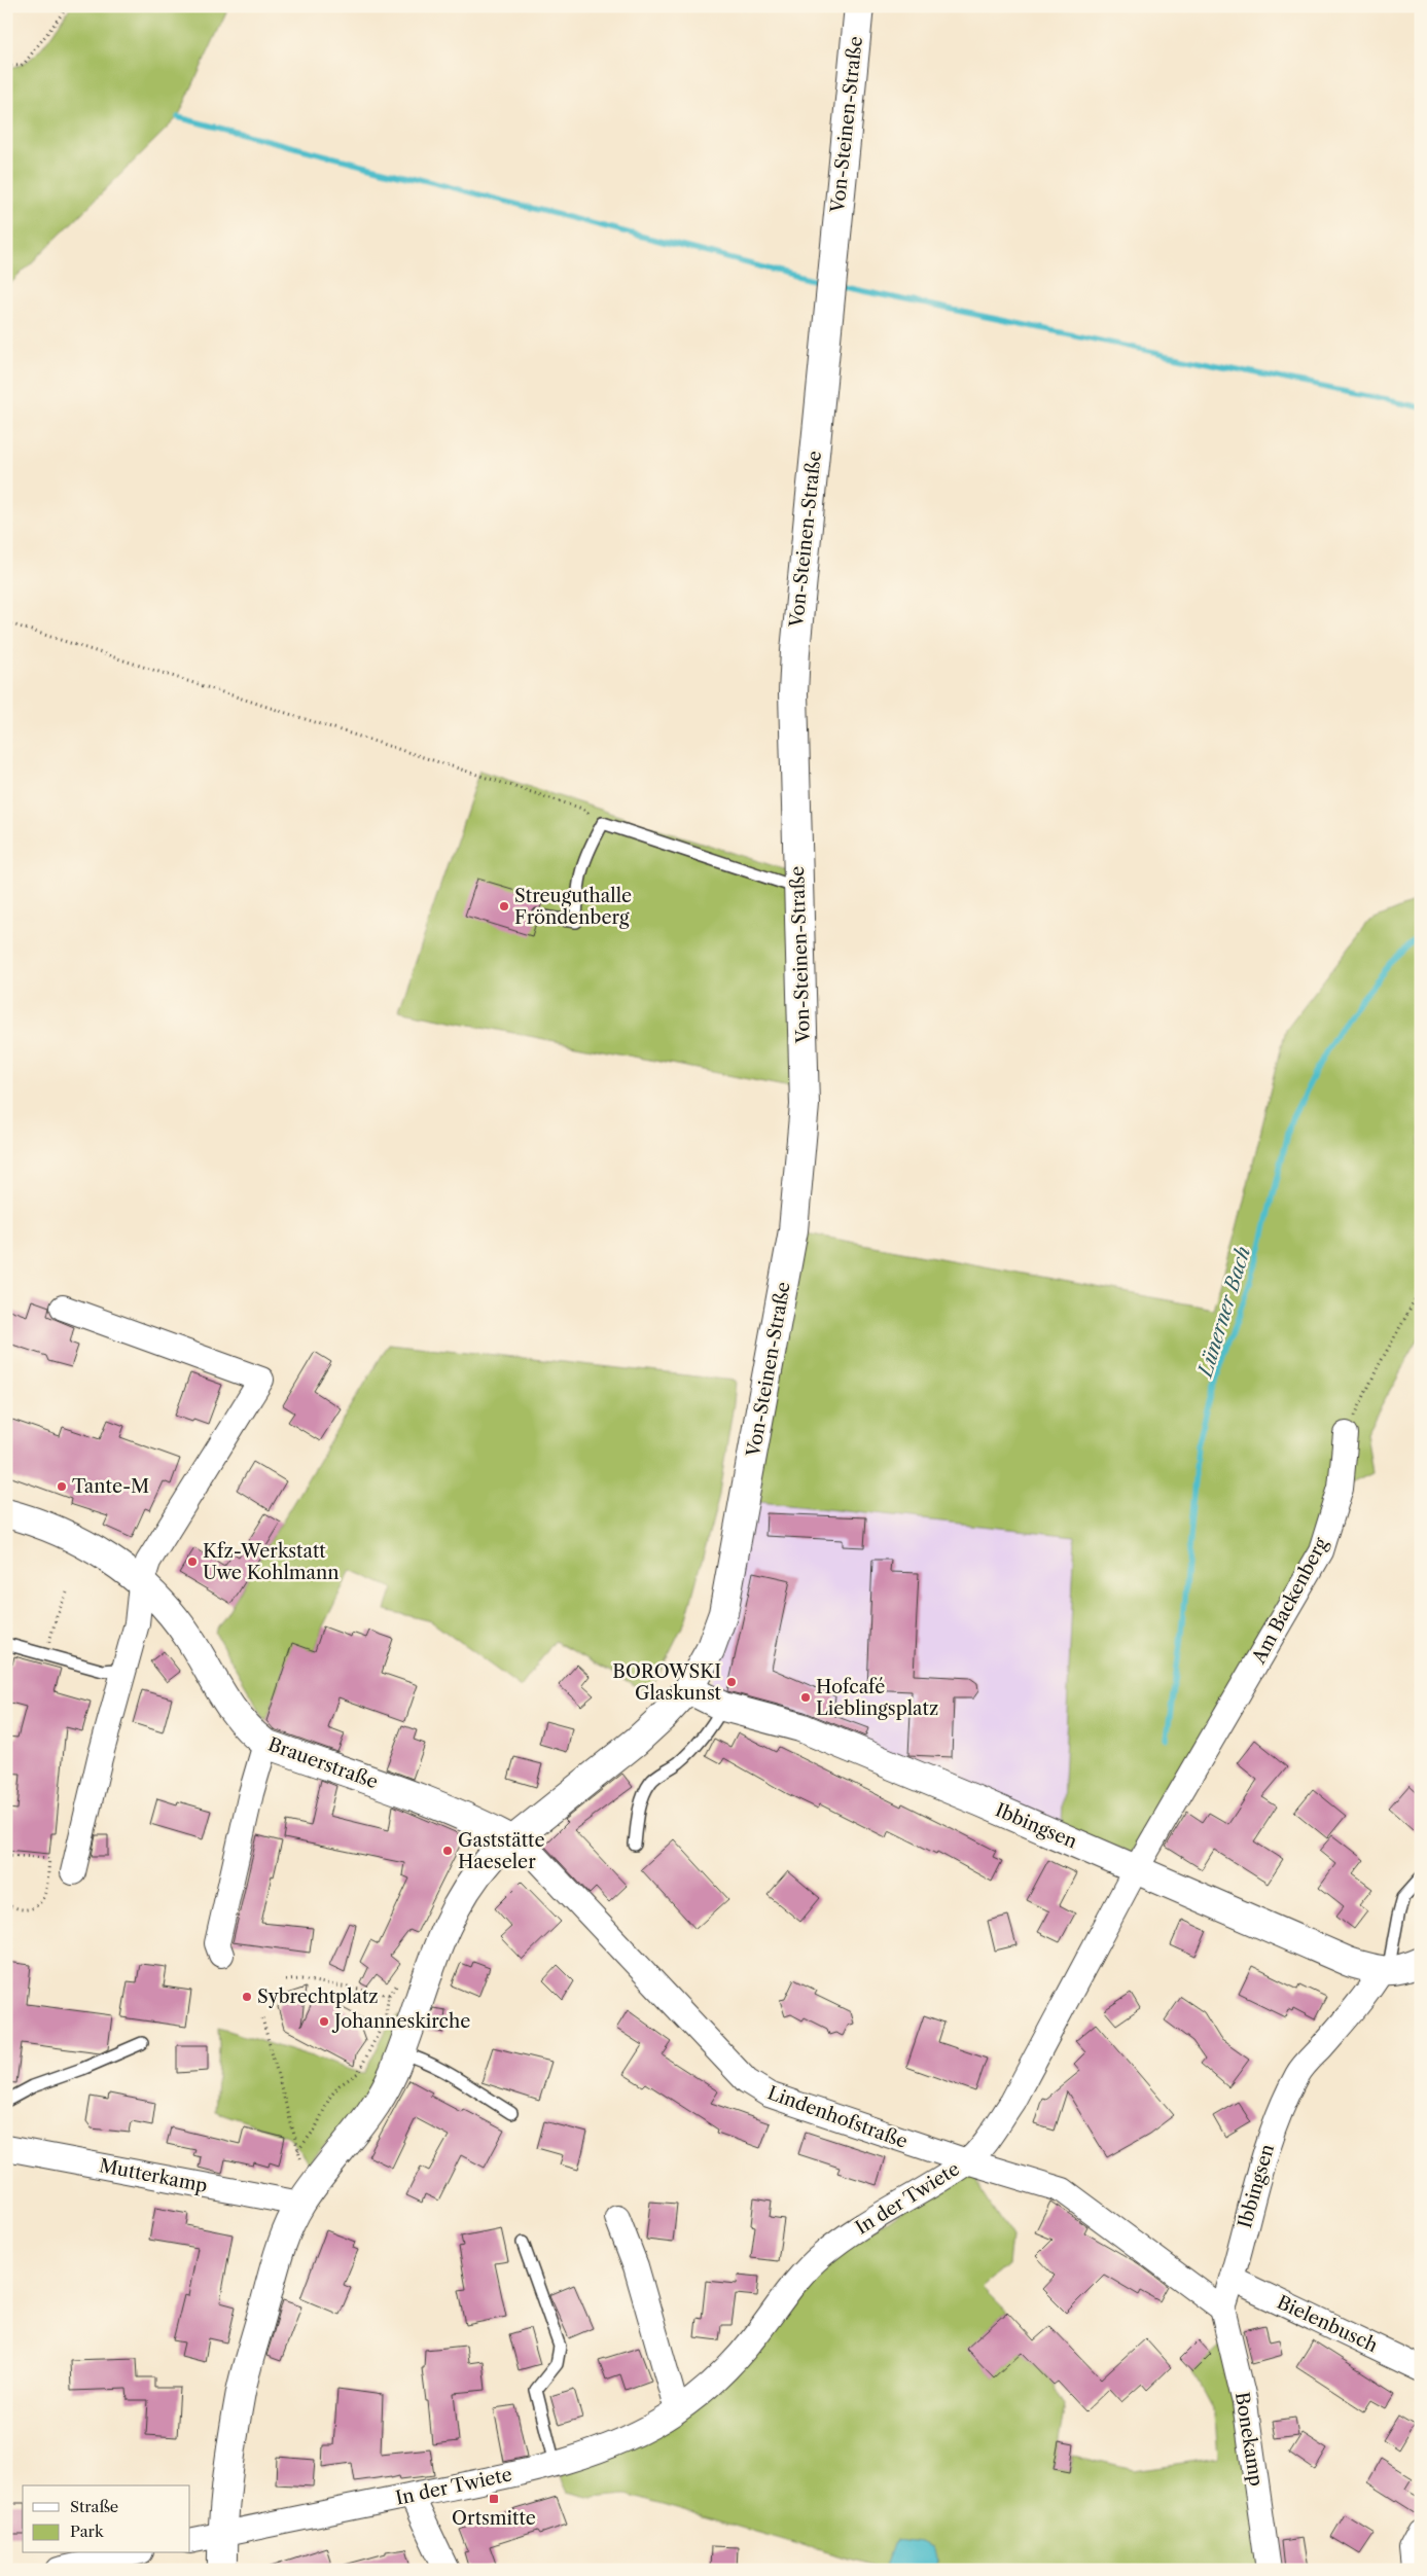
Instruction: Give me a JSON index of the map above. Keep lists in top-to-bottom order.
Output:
{
  "streets": {
    "main road": ["Von-Steinen-Straße", "Brauerstraße", "Ibbingsen"],
    "street": [
      "Am Backenberg",
      "Lindenhofstraße",
      "Mutterkamp",
      "In der Twiete",
      "Bielenbusch",
      "Bonekamp"
    ]
  },
  "crossings": [
    ["Von-Steinen-Straße", "Brauerstraße"],
    ["Von-Steinen-Straße", "Ibbingsen"],
    ["Von-Steinen-Straße", "Lindenhofstraße"],
    ["Von-Steinen-Straße", "Mutterkamp"],
    ["Von-Steinen-Straße", "In der Twiete"],
    ["Am Backenberg", "Ibbingsen"],
    ["Am Backenberg", "In der Twiete"],
    ["Brauerstraße", "Lindenhofstraße"],
    ["Ibbingsen", "Lindenhofstraße"],
    ["Ibbingsen", "In der Twiete"],
    ["Ibbingsen", "Bielenbusch"],
    ["Ibbingsen", "Bonekamp"],
    ["Lindenhofstraße", "In der Twiete"],
    ["Lindenhofstraße", "Bonekamp"]
  ],
  "water": ["Lünerner Bach"],
  "places": {
    "other": [
      "Streuguthalle Fröndenberg",
      "Tante-M",
      "Kfz-Werkstatt Uwe Kohlmann",
      "BOROWSKI Glaskunst",
      "Hofcafé Lieblingsplatz",
      "Gaststätte Haeseler",
      "Sybrechtplatz",
      "Johanneskirche"
    ],
    "transit": ["Ortsmitte"]
  },
  "legend": ["Straße", "Park"]
}
